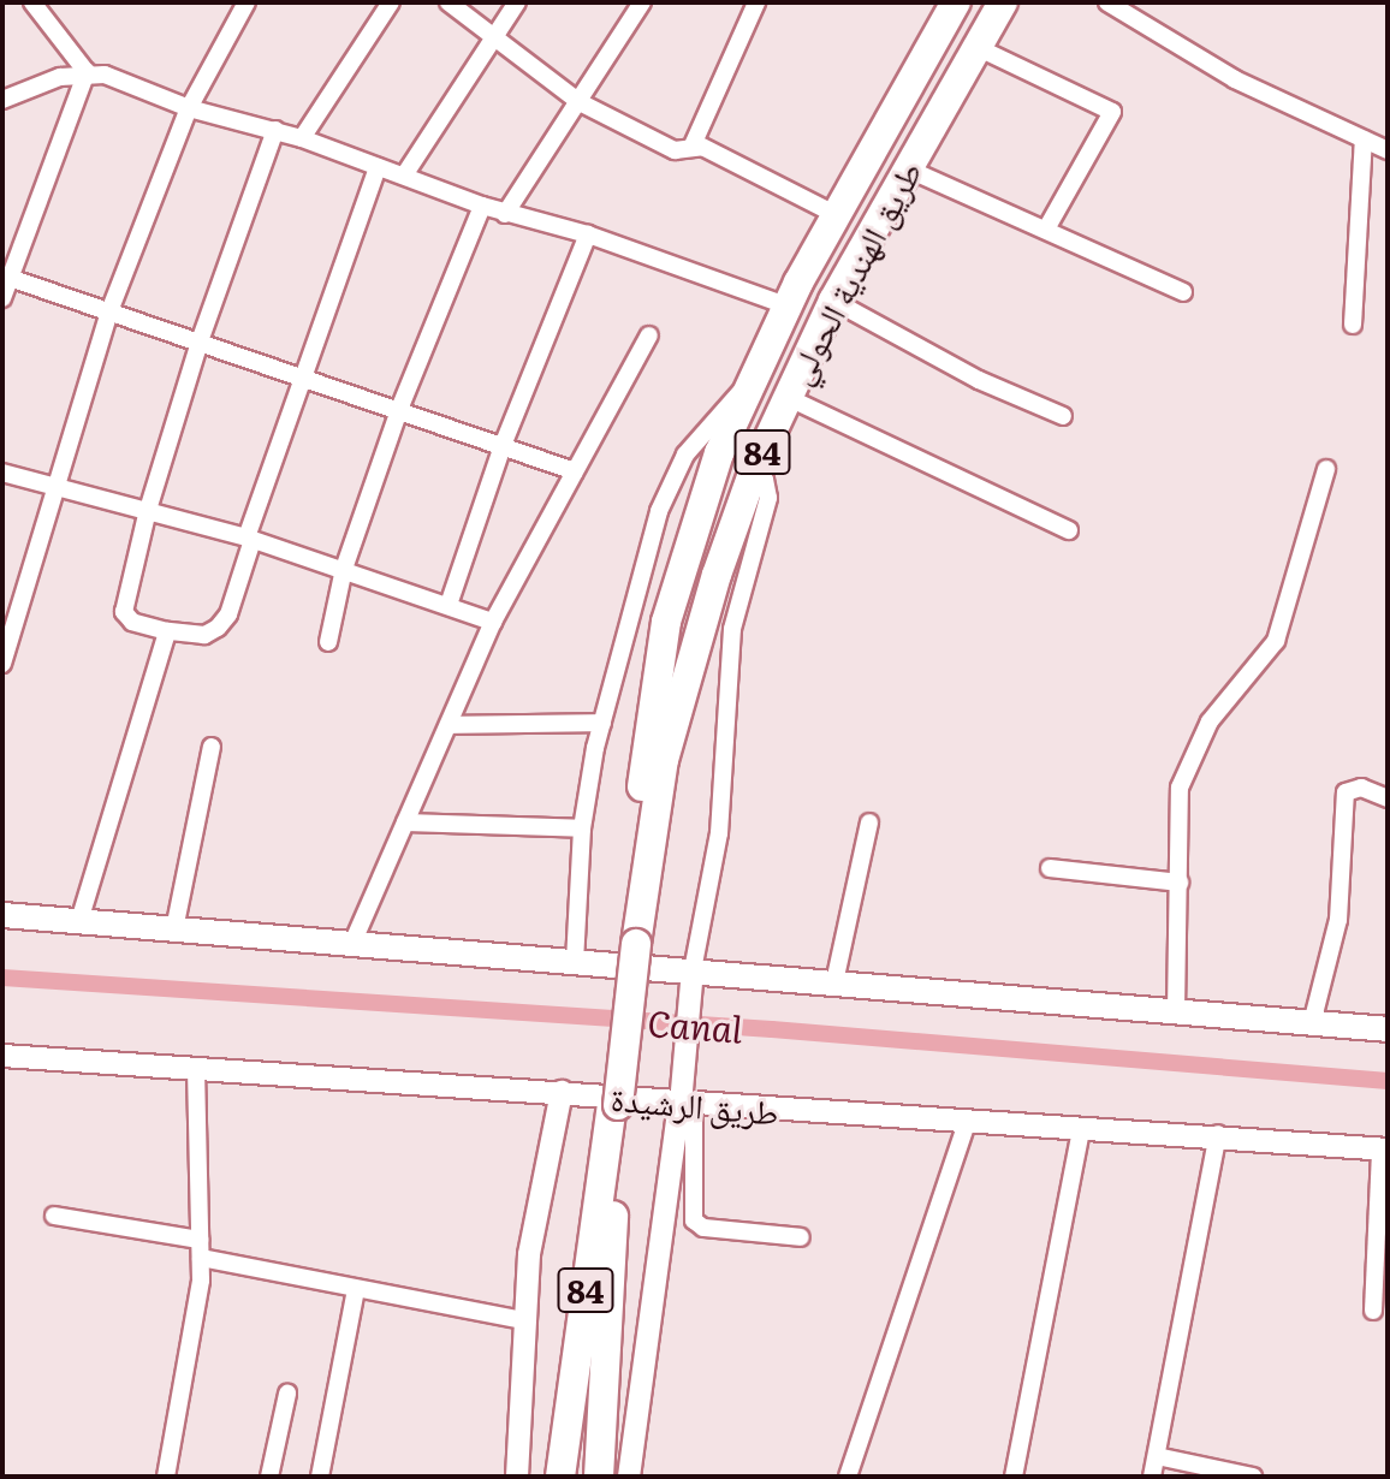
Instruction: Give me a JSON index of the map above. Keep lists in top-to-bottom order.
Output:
{
  "streets": {
    "highway": ["طريق الهندية الحولي", "84"],
    "street": ["طريق الرشيدة"]
  },
  "crossings": [
    ["طريق الهندية الحولي", "84"]
  ],
  "water": ["Canal"]
}
